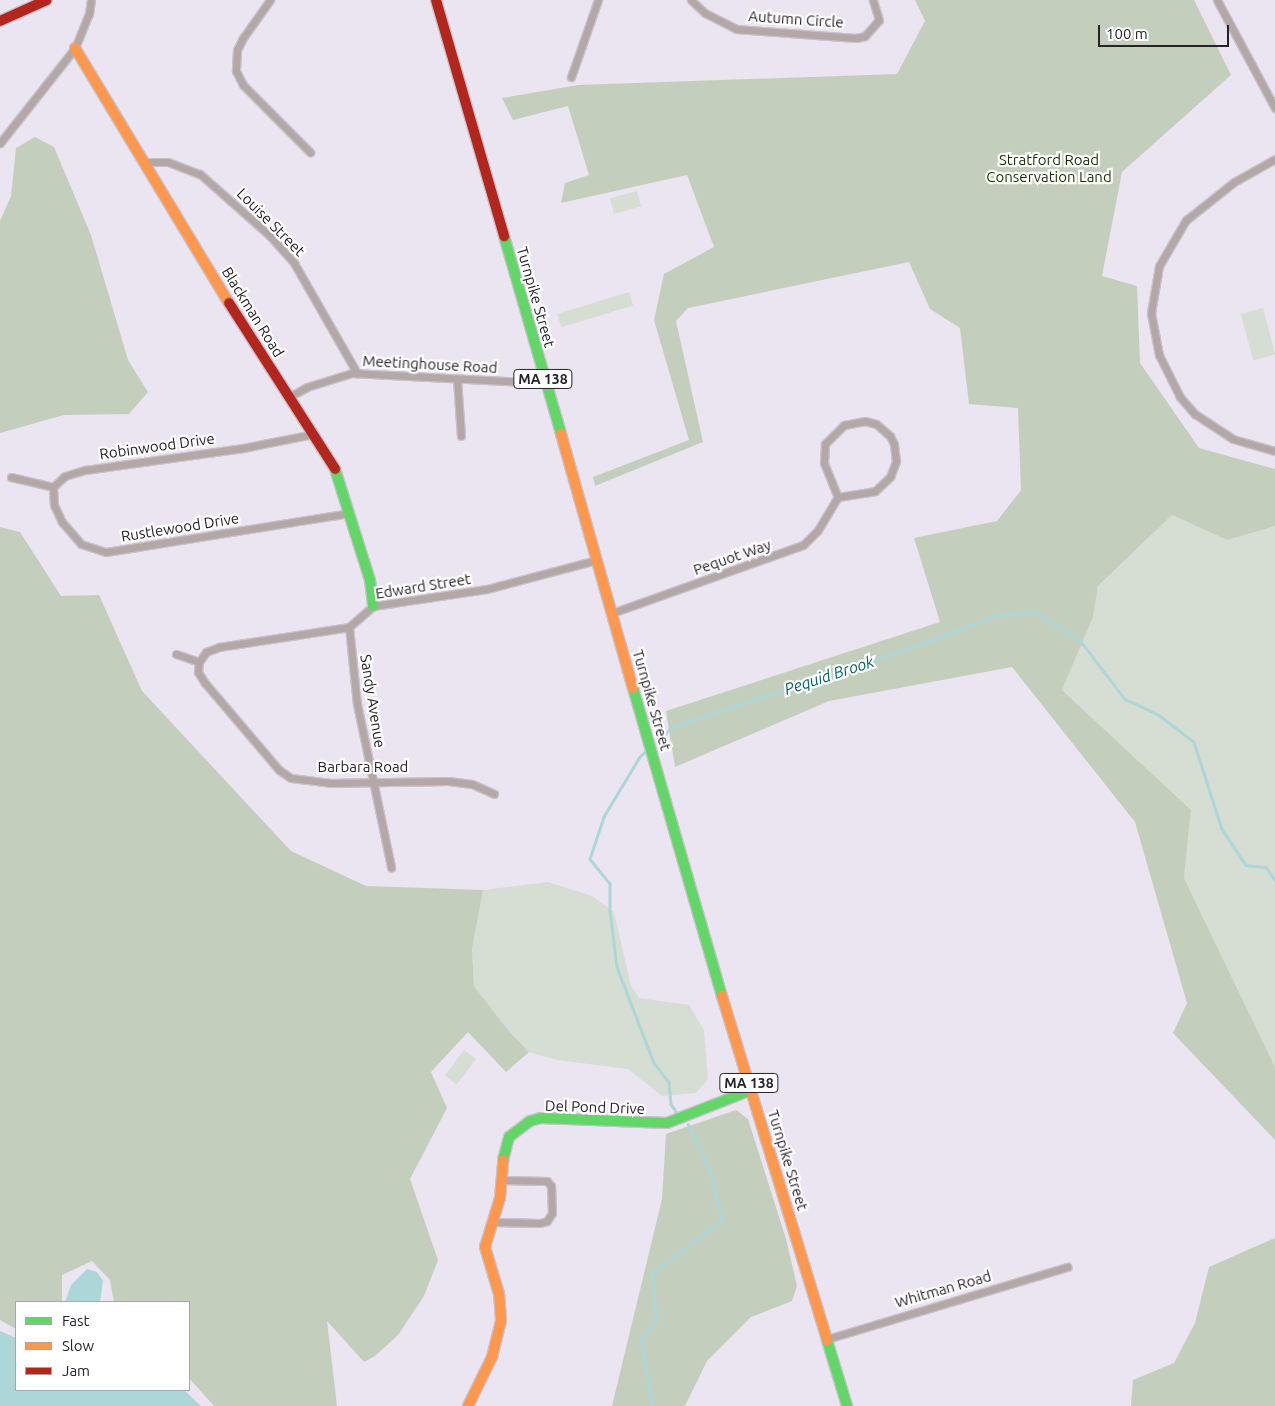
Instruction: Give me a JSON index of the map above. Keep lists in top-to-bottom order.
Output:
{
  "streets": {
    "main road": [
      "Turnpike Street",
      "Blackman Road",
      "MA 138",
      "Del Pond Drive"
    ],
    "street": [
      "Autumn Circle",
      "Louise Street",
      "Meetinghouse Road",
      "Robinwood Drive",
      "Rustlewood Drive",
      "Pequot Way",
      "Edward Street",
      "Sandy Avenue",
      "Barbara Road",
      "Whitman Road"
    ]
  },
  "crossings": [
    ["Louise Street", "Blackman Road"],
    ["Louise Street", "Meetinghouse Road"],
    ["Turnpike Street", "Meetinghouse Road"],
    ["Turnpike Street", "Pequot Way"],
    ["Turnpike Street", "Edward Street"],
    ["Turnpike Street", "Del Pond Drive"],
    ["Turnpike Street", "Whitman Road"],
    ["Blackman Road", "Meetinghouse Road"],
    ["Blackman Road", "Robinwood Drive"],
    ["Blackman Road", "Rustlewood Drive"],
    ["Blackman Road", "Edward Street"],
    ["Robinwood Drive", "Rustlewood Drive"],
    ["Edward Street", "Sandy Avenue"],
    ["Sandy Avenue", "Barbara Road"]
  ],
  "water": ["Pequid Brook"],
  "parks": ["Stratford Road Conservation Land"],
  "legend": ["Fast", "Slow", "Jam"],
  "scale_bar": "100 m"
}
